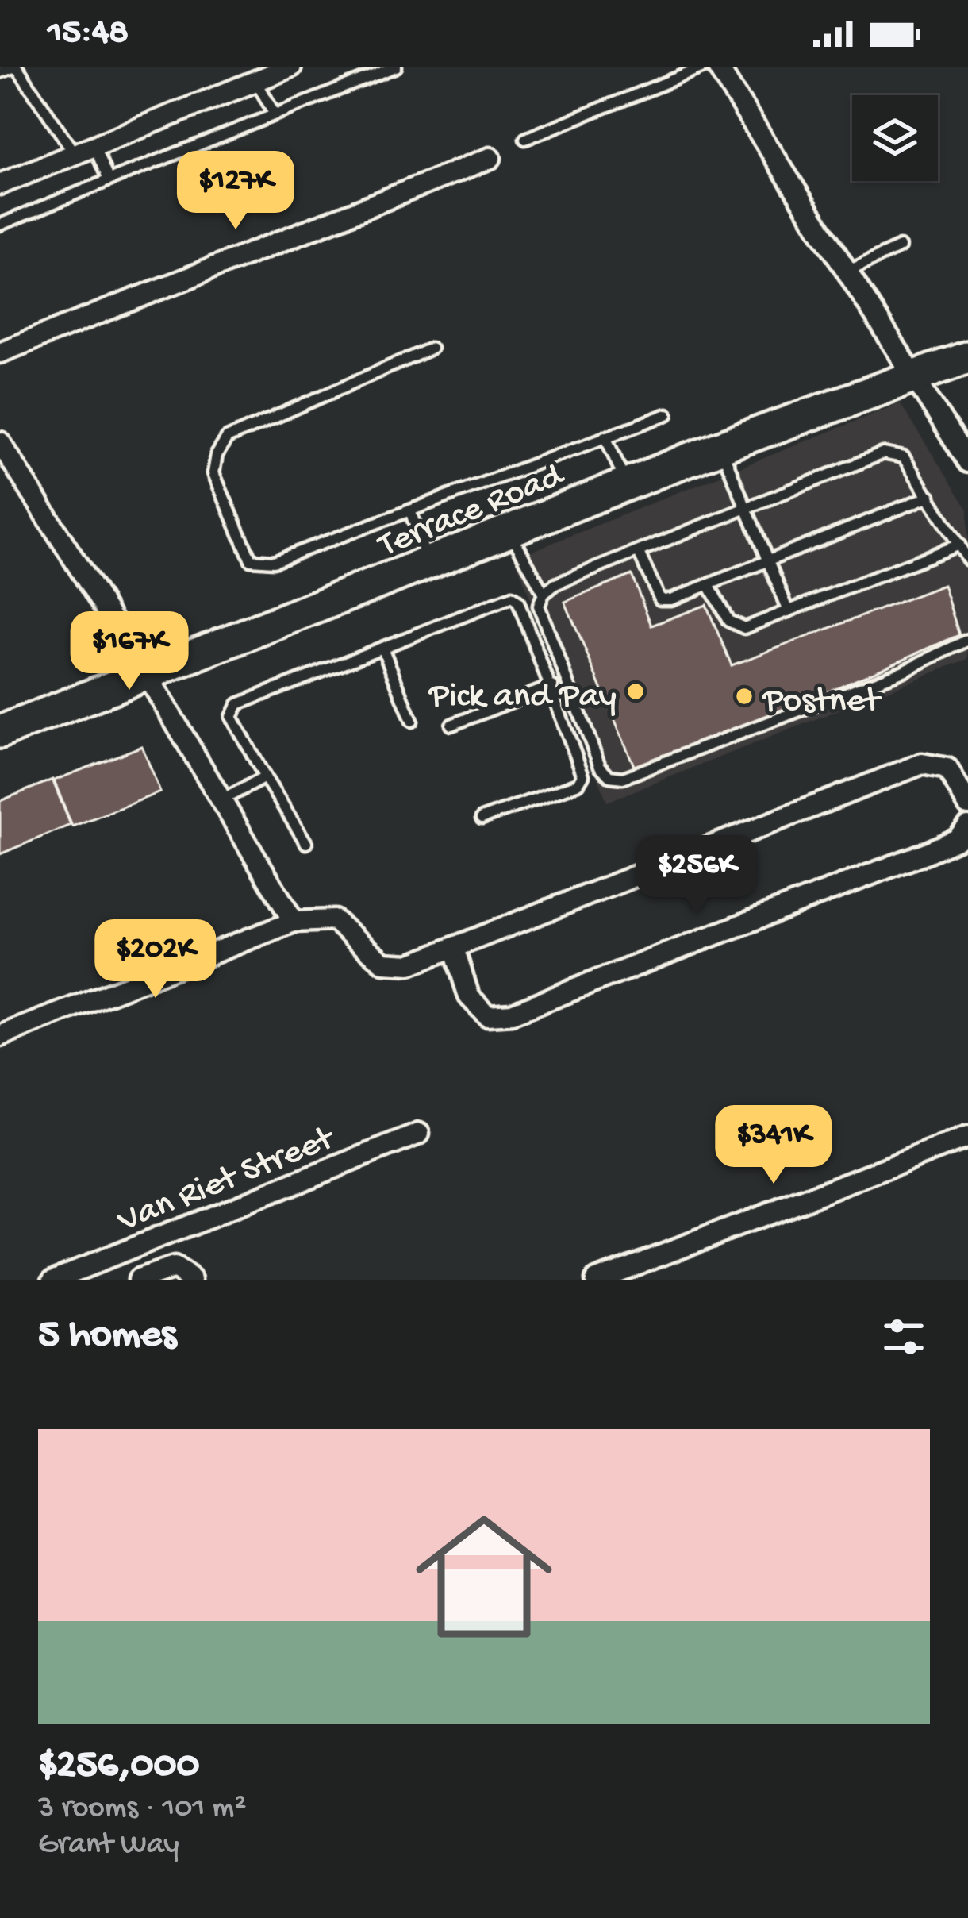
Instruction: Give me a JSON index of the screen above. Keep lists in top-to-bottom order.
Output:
{
  "streets": {
    "main road": ["Terrace Road"],
    "street": ["Van Riet Street"]
  },
  "places": ["Pick and Pay", "Postnet"],
  "page": {
    "status": "15:48",
    "price": [
      "$127K",
      "$167K",
      "$256K",
      "$202K",
      "$341K"
    ],
    "heading": "5 homes",
    "list": [
      {
        "name": "$256,000",
        "note": "3 rooms · 101 m² · Grant Way"
      }
    ]
  }
}
